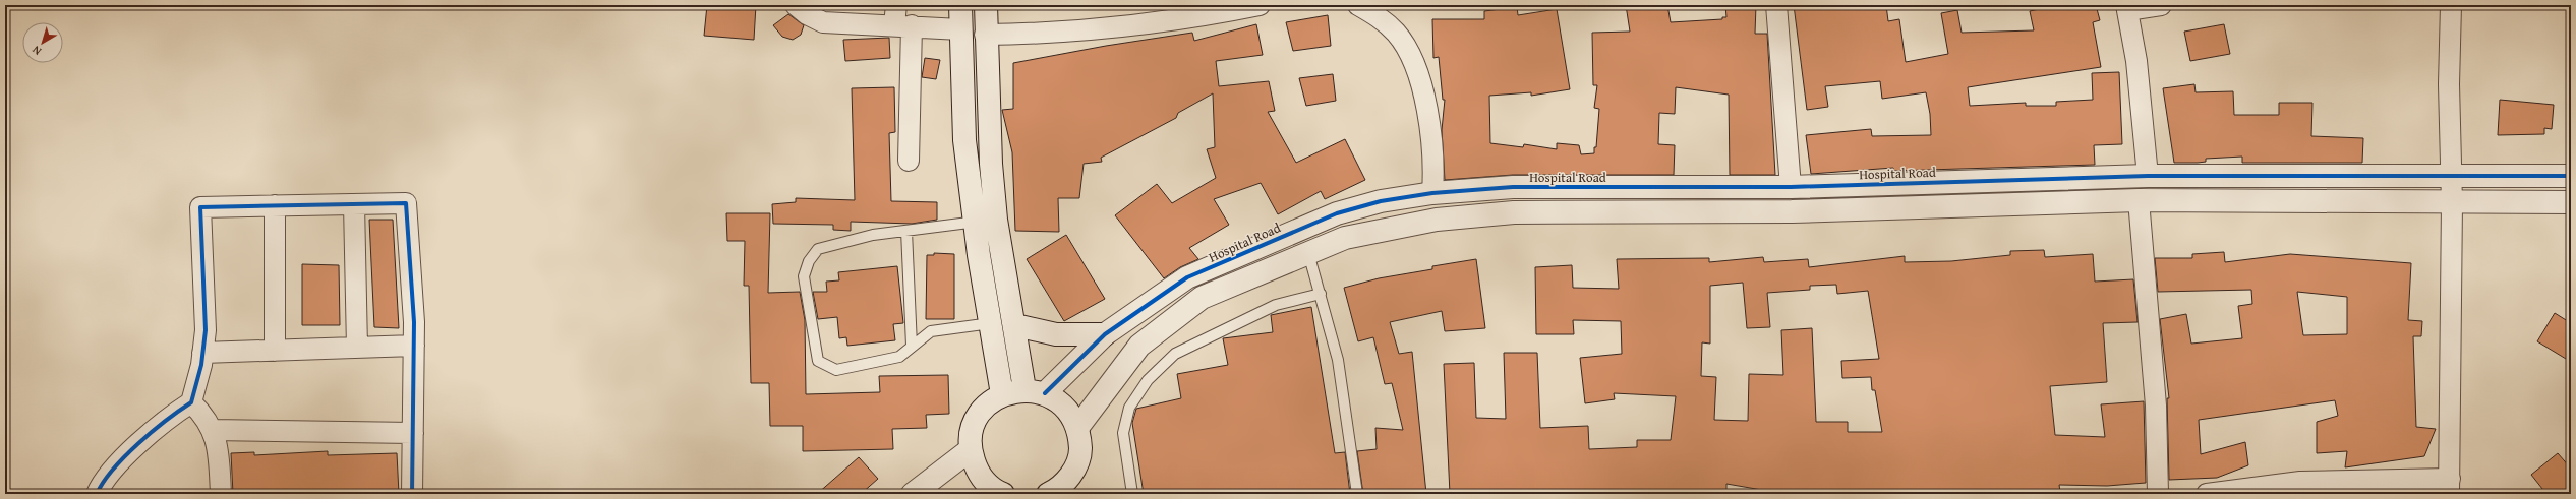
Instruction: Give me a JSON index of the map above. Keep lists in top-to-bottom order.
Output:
{
  "streets": {
    "street": ["Hospital Road"]
  },
  "north": "bottom left"
}
